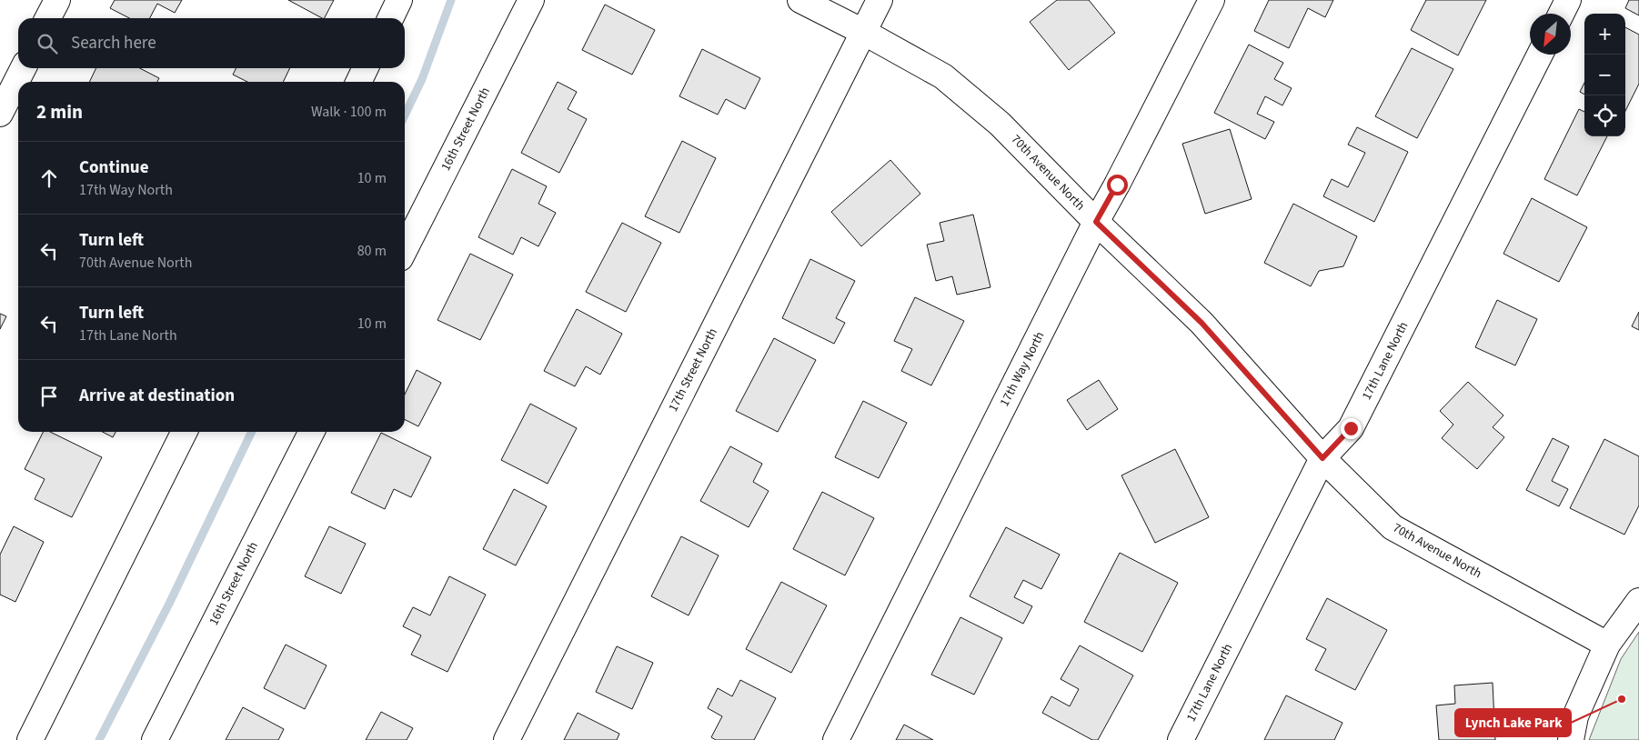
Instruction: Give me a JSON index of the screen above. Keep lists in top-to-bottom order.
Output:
{
  "streets": {
    "street": [
      "16th Street North",
      "70th Avenue North",
      "17th Lane North",
      "17th Way North",
      "17th Street North"
    ]
  },
  "crossings": [
    ["70th Avenue North", "17th Lane North"],
    ["70th Avenue North", "17th Way North"],
    ["70th Avenue North", "17th Street North"]
  ],
  "places": ["Lynch Lake Park"],
  "north": "bottom left",
  "page": {
    "map_buttons": ["+", "−"],
    "search": "Search here",
    "heading": ["2 min", "Walk · 100 m"],
    "list": [
      ["Continue", "17th Way North", "10 m"],
      ["Turn left", "70th Avenue North", "80 m"],
      ["Turn left", "17th Lane North", "10 m"],
      "Arrive at destination"
    ]
  }
}
